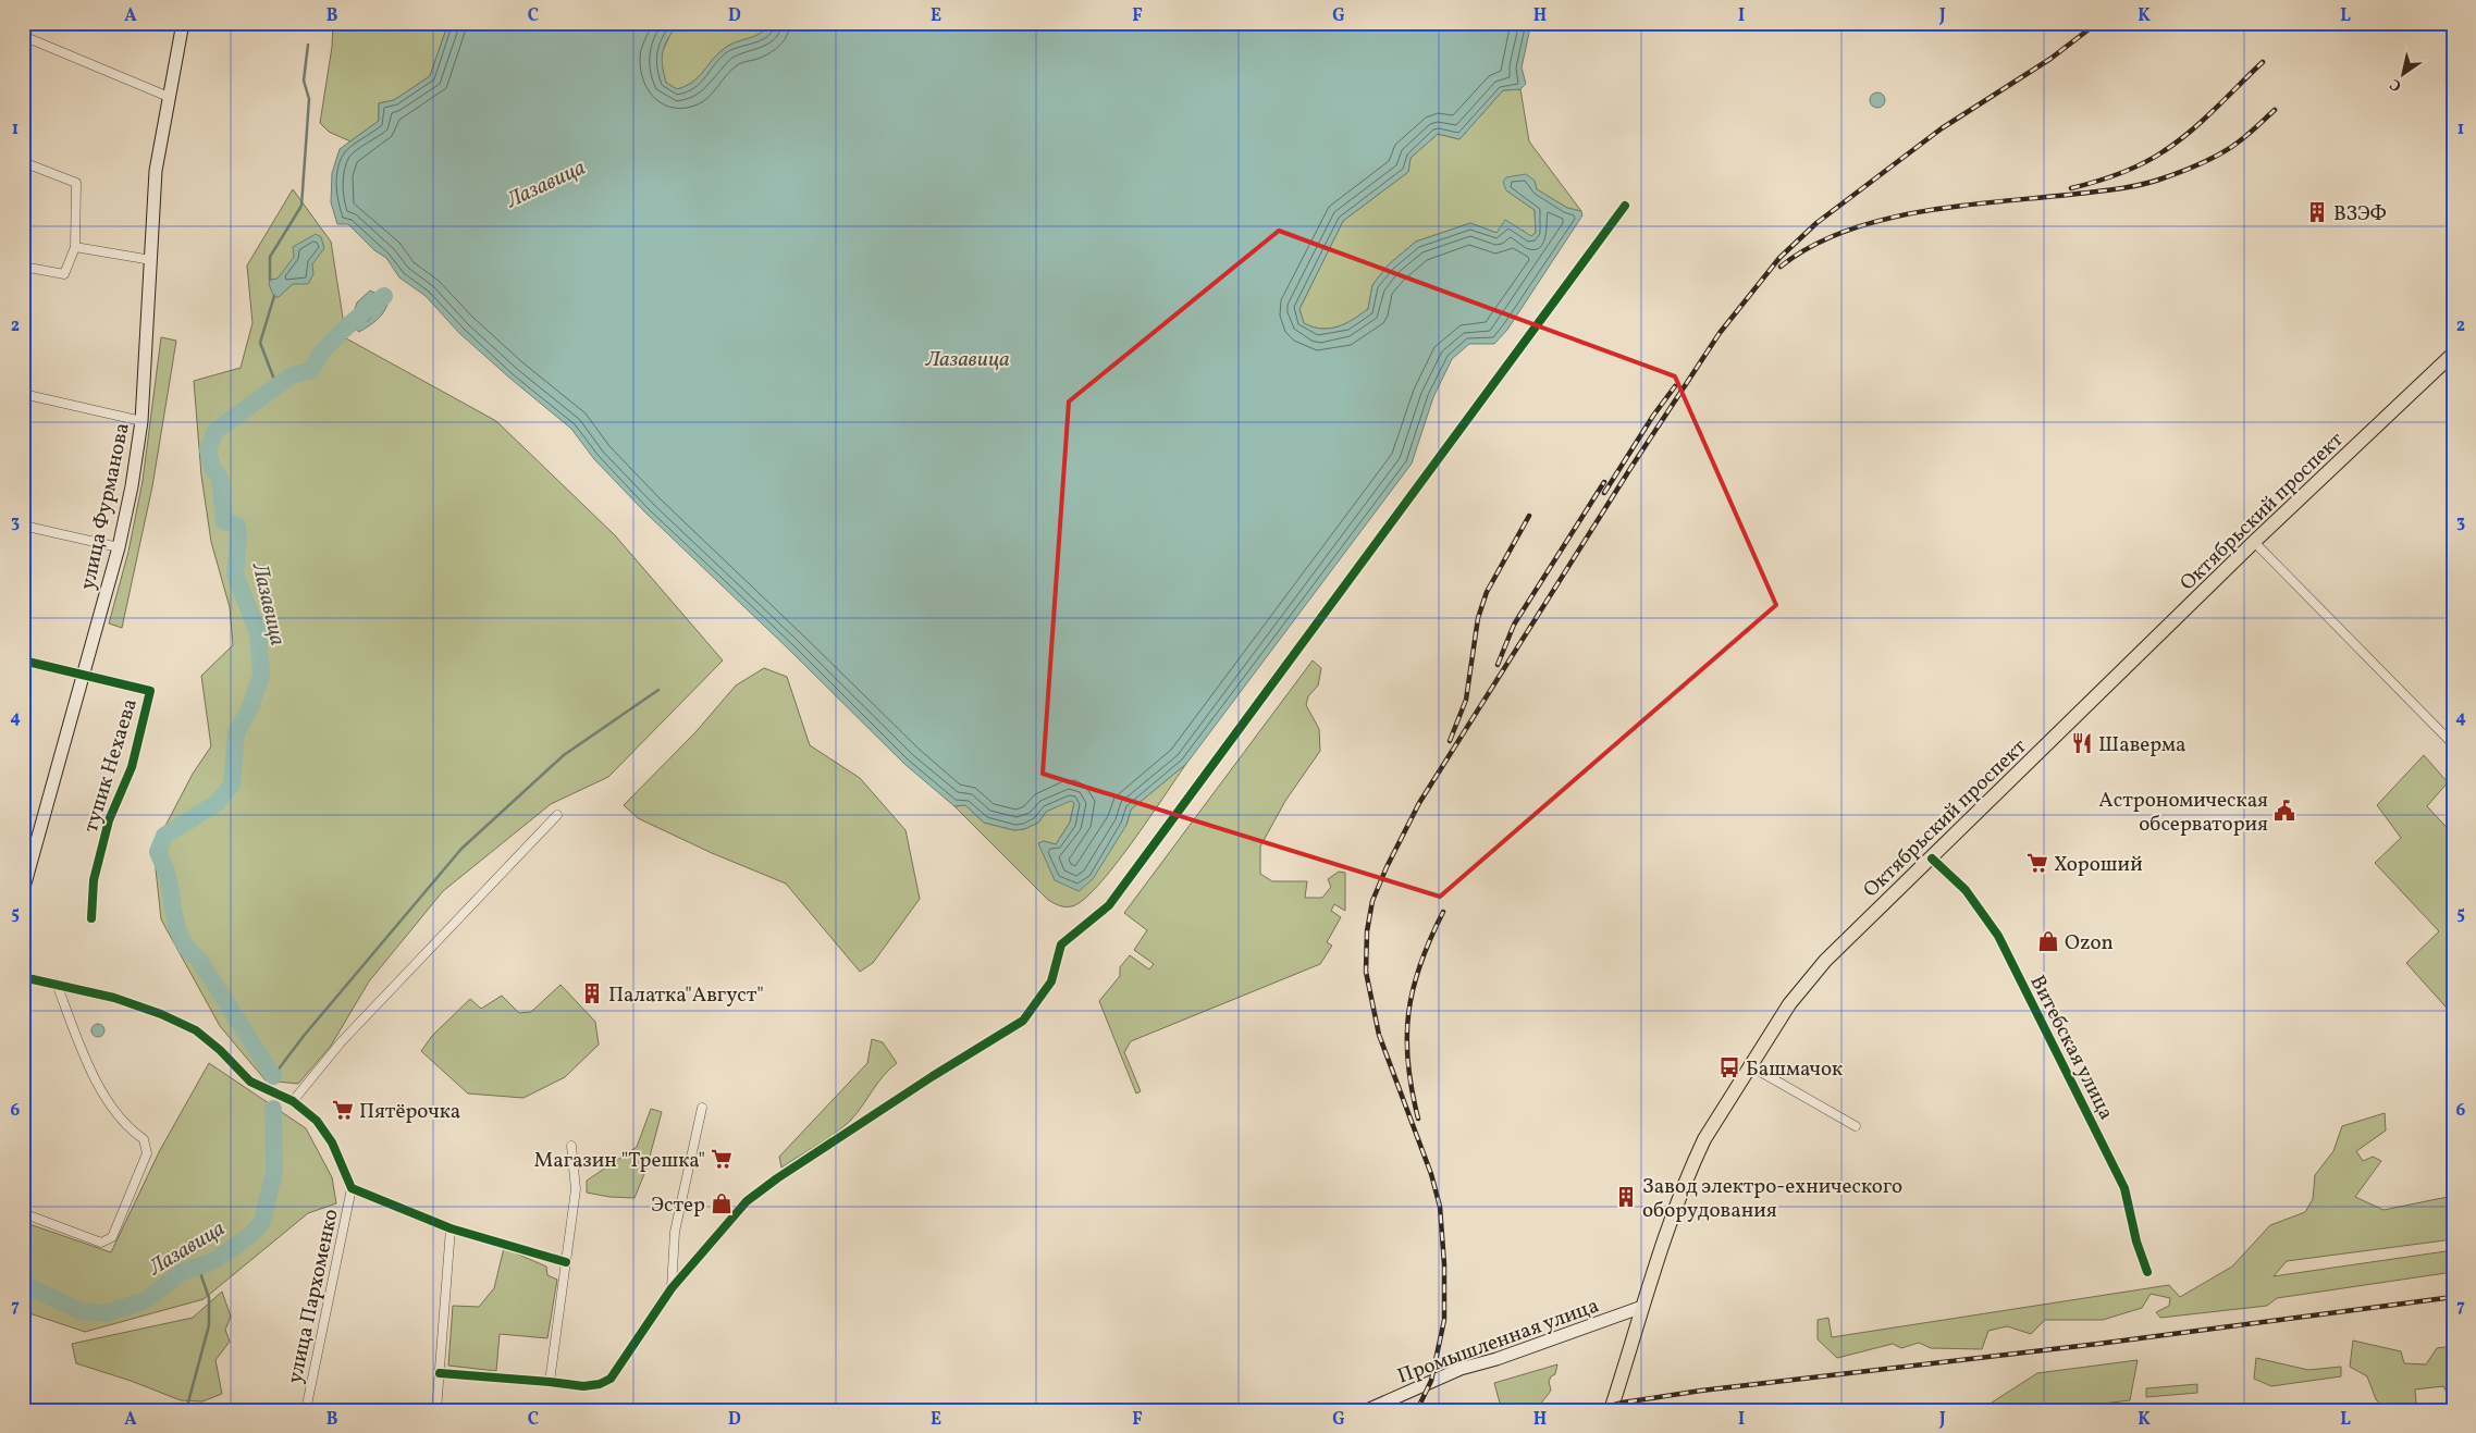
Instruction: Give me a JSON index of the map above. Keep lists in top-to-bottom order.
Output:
{
  "streets": {
    "main road": ["улица Фурманова", "Октябрьский проспект", "Промышленная улица"],
    "street": ["тупик Нехаева", "Витебская улица", "улица Пархоменко"]
  },
  "crossings": [
    ["улица Фурманова", "тупик Нехаева"],
    ["Октябрьский проспект", "Витебская улица"],
    ["Октябрьский проспект", "Промышленная улица"]
  ],
  "water": ["Лазавица"],
  "places": {
    "building": ["ВЗЭФ", "Палатка\"Август\"", "Завод электро-ехнического оборудования"],
    "restaurant": ["Шаверма"],
    "public building": ["Aстрономическая обсерватория"],
    "supermarket": ["Хороший", "Пятёрочка", "Магазин \"Трешка\""],
    "shop": ["Ozon", "Эстер"],
    "bus stop": ["Башмачок"]
  },
  "north": "bottom left",
  "grid": {
    "columns": [
      "A",
      "B",
      "C",
      "D",
      "E",
      "F",
      "G",
      "H",
      "I",
      "J",
      "K",
      "L"
    ],
    "rows": [
      "1",
      "2",
      "3",
      "4",
      "5",
      "6",
      "7"
    ]
  }
}
